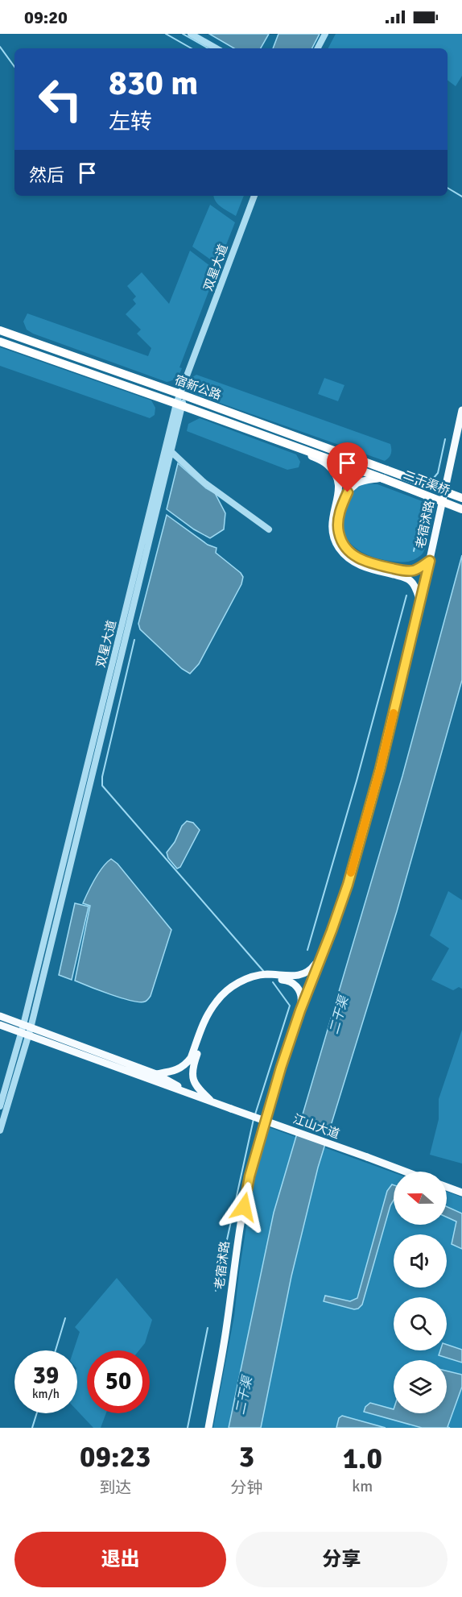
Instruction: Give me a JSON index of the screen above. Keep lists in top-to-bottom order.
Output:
{
  "streets": {
    "highway": ["宿新公路", "二干渠桥"],
    "main road": ["老宿沭路", "江山大道"],
    "street": ["双星大道"]
  },
  "crossings": [
    ["双星大道", "宿新公路"],
    ["双星大道", "江山大道"],
    ["宿新公路", "二干渠桥"]
  ],
  "water": ["二干渠"],
  "north": "left",
  "page": {
    "status": "09:20",
    "turn": ["830 m", "左转"],
    "then": "然后",
    "speed": "39 km/h",
    "limit": "50",
    "eta": [
      "09:23",
      "到达",
      "3",
      "分钟",
      "1.0",
      "km"
    ],
    "buttons": ["退出", "分享"]
  }
}
